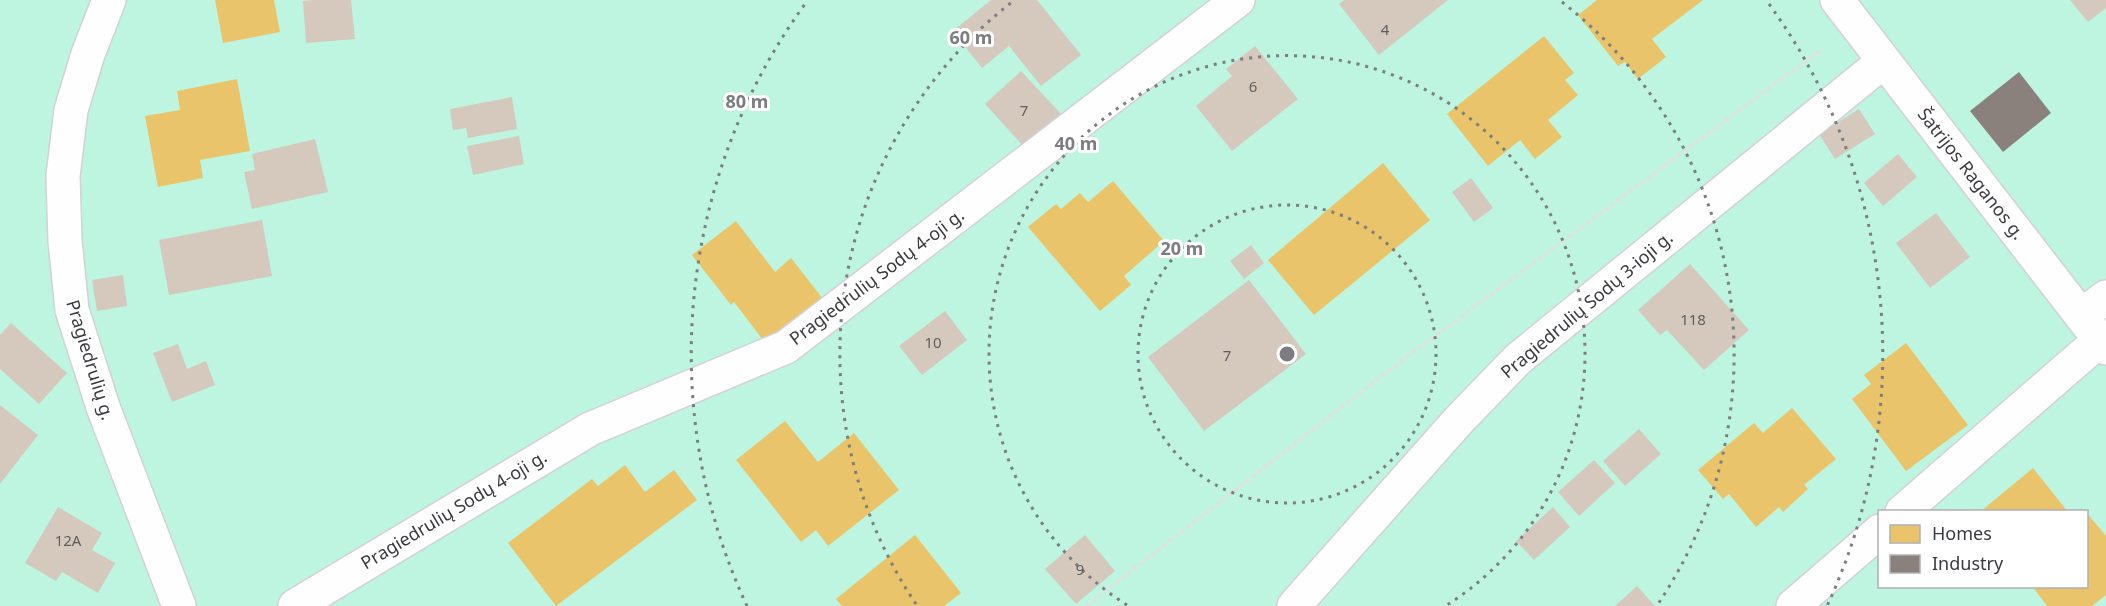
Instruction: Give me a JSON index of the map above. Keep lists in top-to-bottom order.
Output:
{
  "streets": {
    "street": [
      "Šatrijos Raganos g.",
      "Pragiedrulių Sodų 4-oji g.",
      "Pragiedrulių Sodų 3-ioji g.",
      "Pragiedrulių g."
    ]
  },
  "crossings": [
    ["Šatrijos Raganos g.", "Pragiedrulių Sodų 3-ioji g."]
  ],
  "house_numbers": [
    "4",
    "6",
    "7",
    "118",
    "10",
    "7",
    "12A",
    "9"
  ],
  "legend": ["Homes", "Industry"],
  "rings": [
    "60 m",
    "80 m",
    "40 m",
    "20 m"
  ]
}
